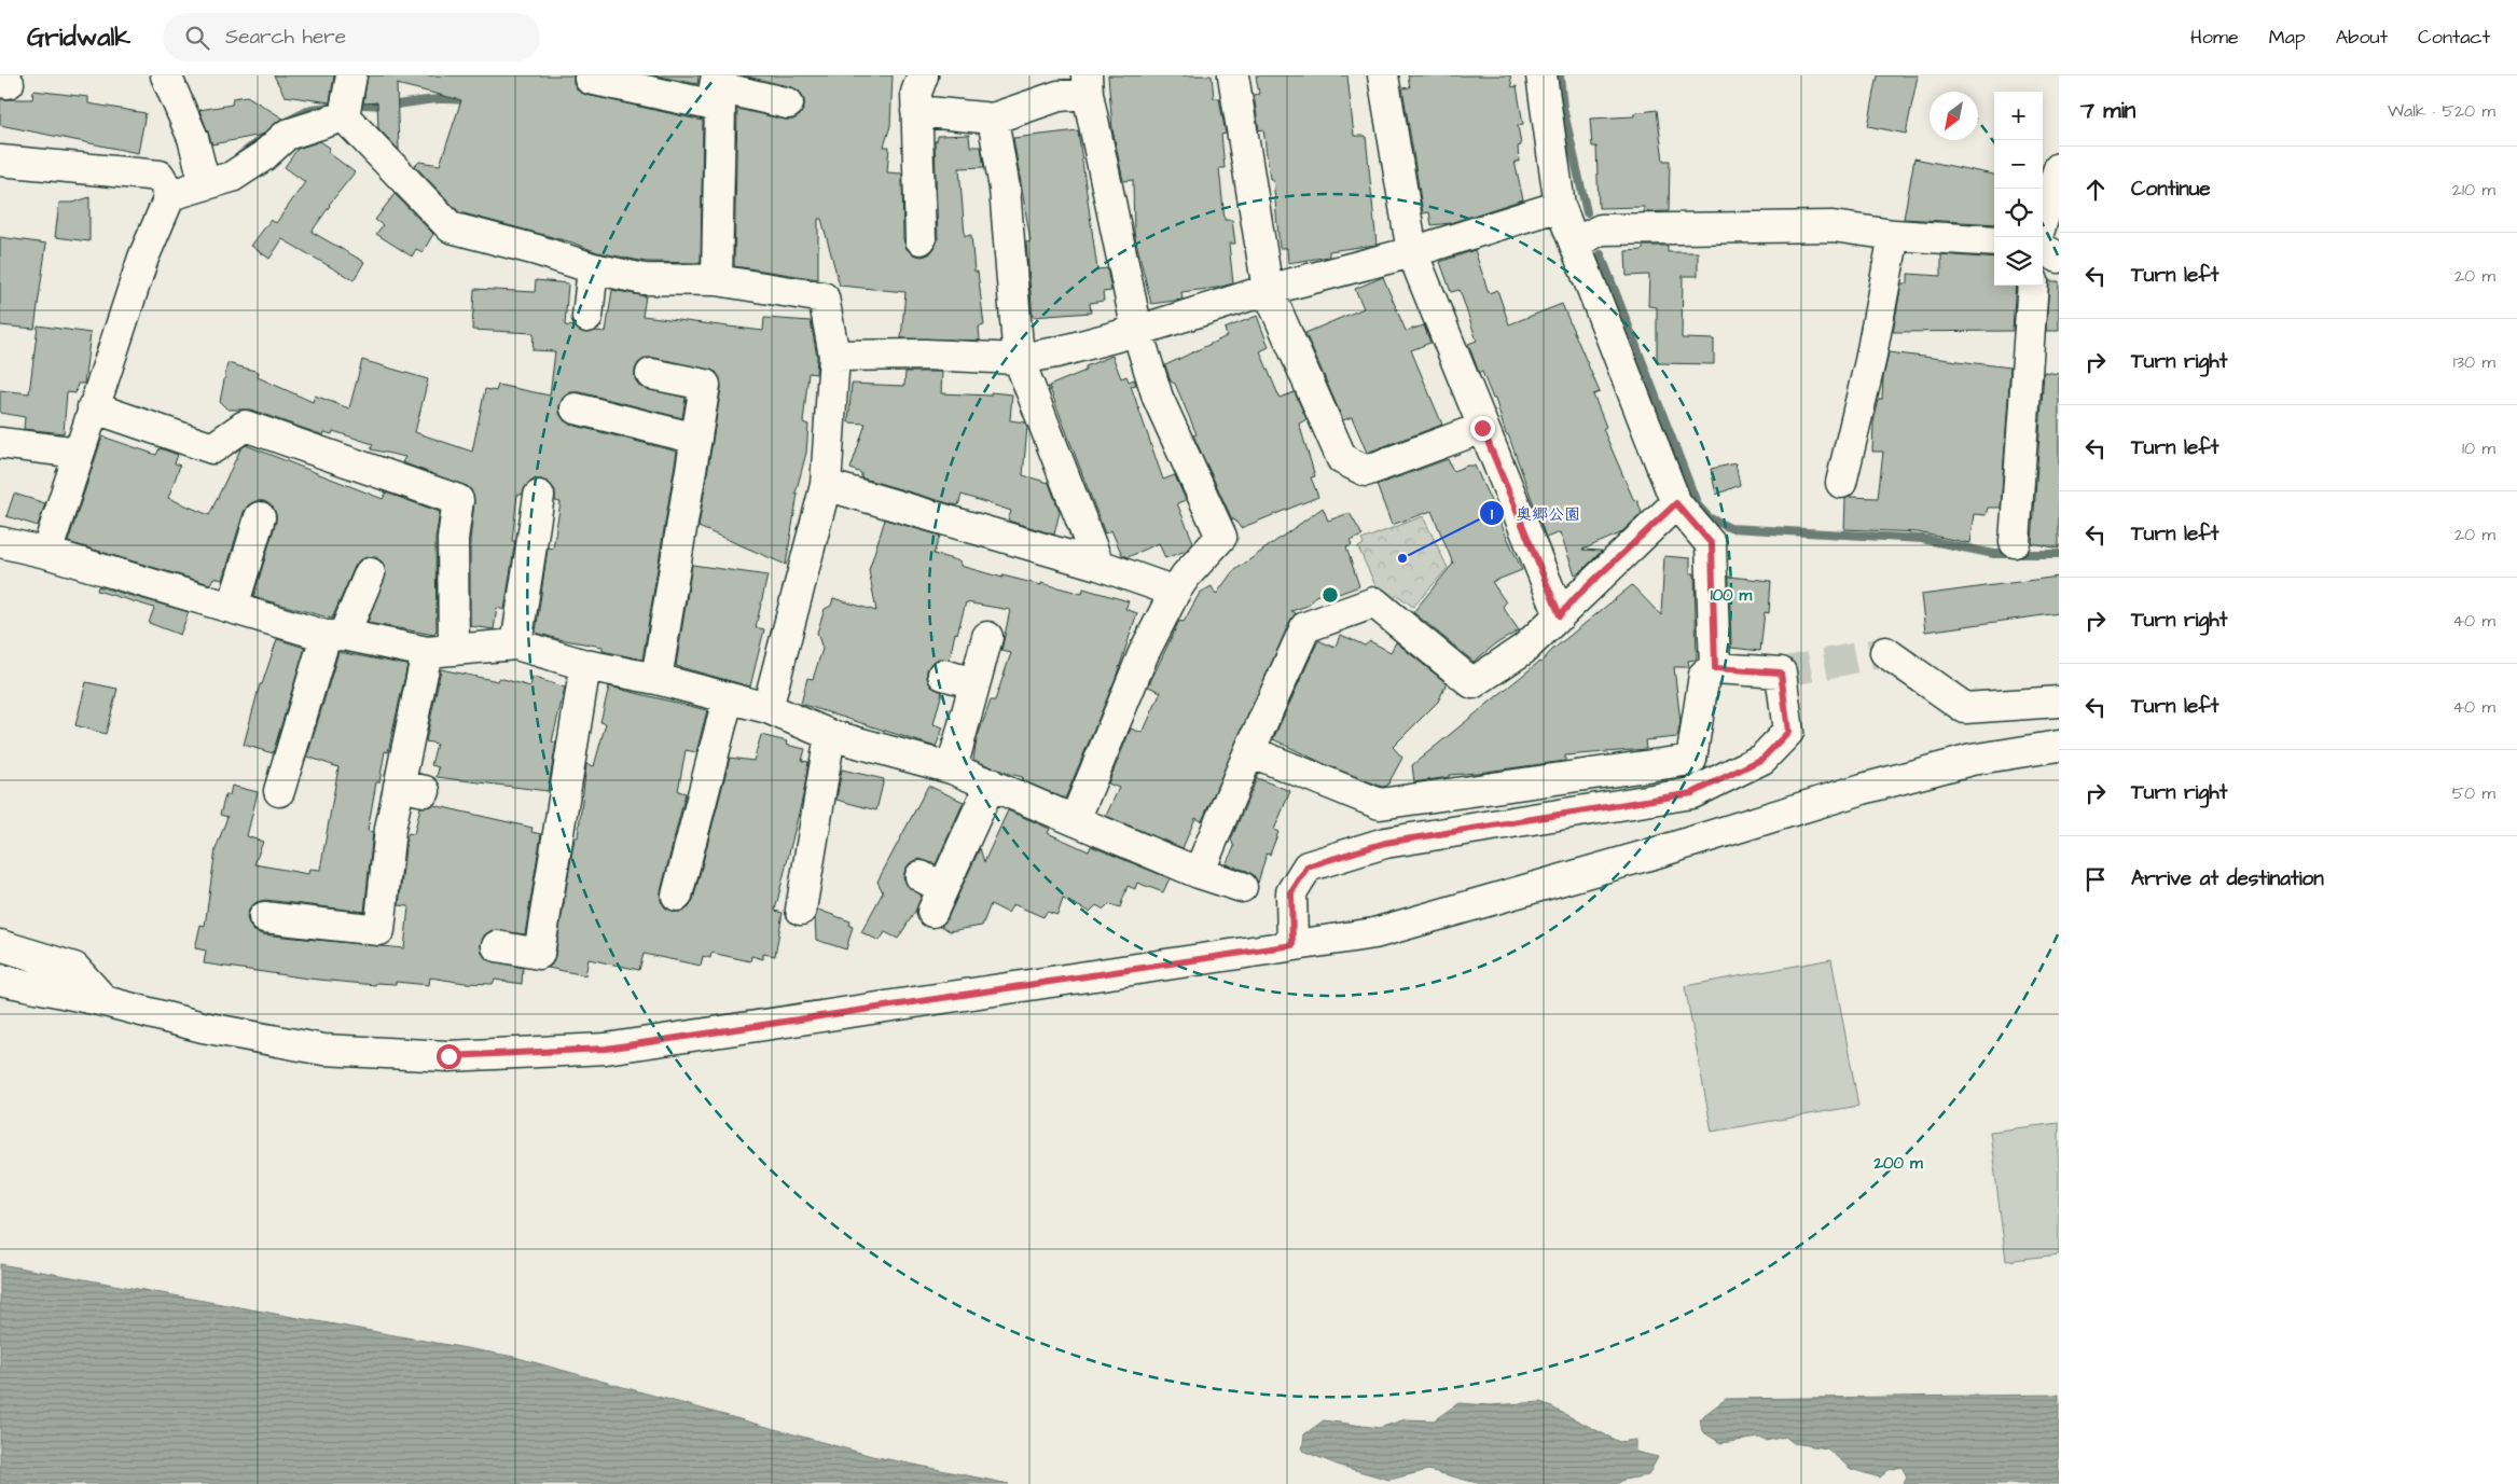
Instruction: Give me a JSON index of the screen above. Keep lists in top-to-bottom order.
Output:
{
  "places": ["奥郷公園"],
  "north": "bottom left",
  "page": {
    "header": "Gridwalk",
    "search": "Search here",
    "nav": [
      "Home",
      "Map",
      "About",
      "Contact"
    ],
    "heading": ["7 min", "Walk · 520 m"],
    "map_buttons": ["+", "−"],
    "list": [
      ["Continue", "210 m"],
      ["Turn left", "20 m"],
      ["Turn right", "130 m"],
      ["Turn left", "10 m"],
      ["Turn left", "20 m"],
      ["Turn right", "40 m"],
      ["Turn left", "40 m"],
      ["Turn right", "50 m"],
      "Arrive at destination"
    ]
  },
  "rings": ["100 m", "200 m"]
}
